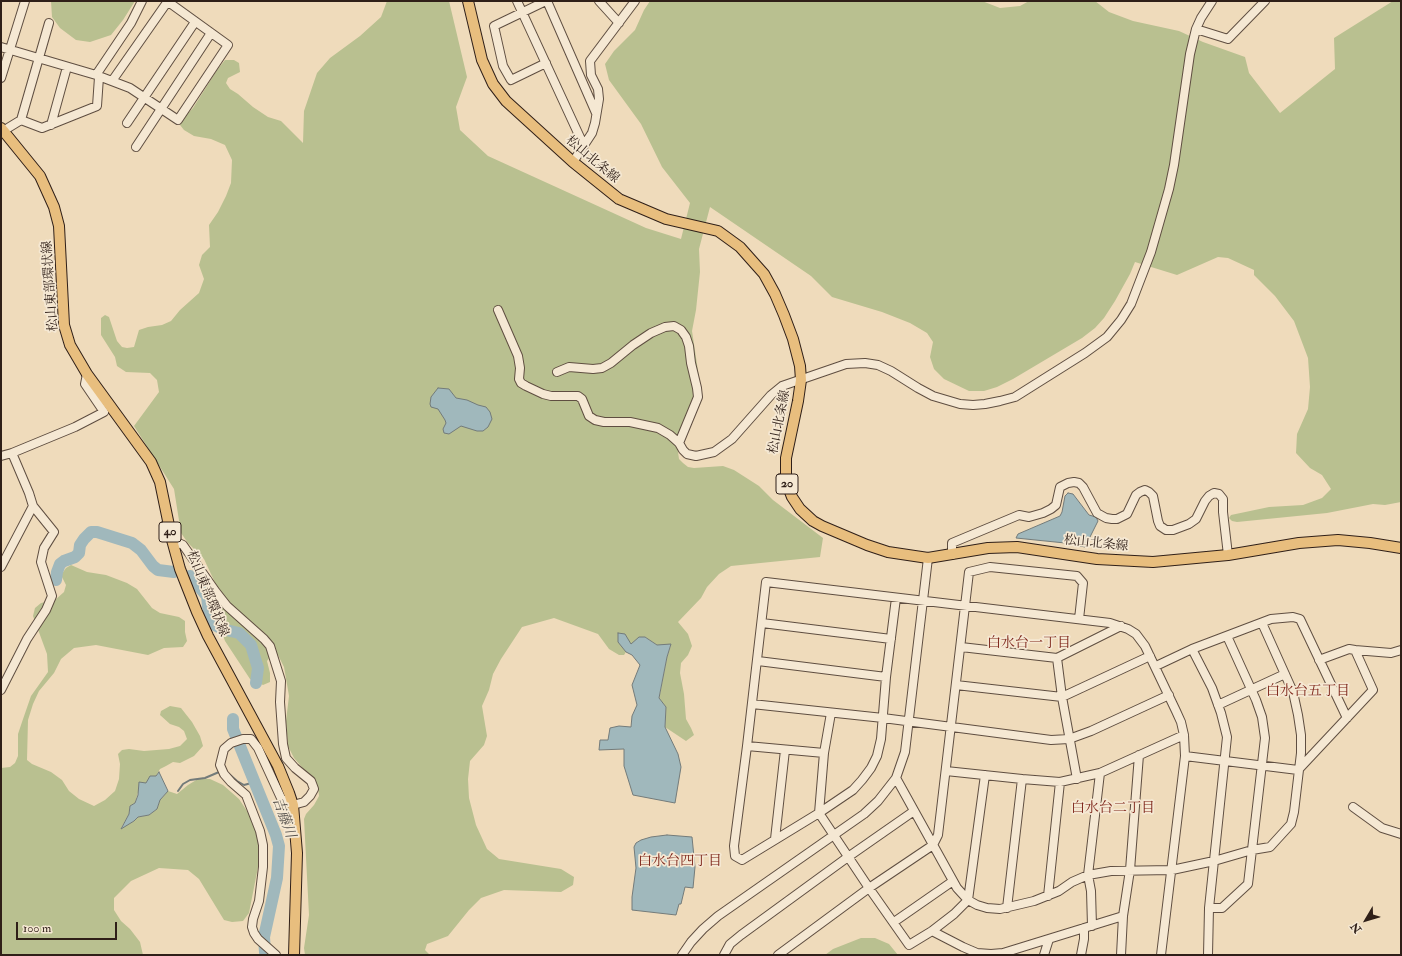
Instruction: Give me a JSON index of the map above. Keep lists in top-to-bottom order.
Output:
{
  "streets": {
    "main road": [
      "松山北条線",
      "松山東部環状線",
      "20",
      "40"
    ]
  },
  "districts": [
    "白水台一丁目",
    "白水台五丁目",
    "白水台二丁目",
    "白水台四丁目"
  ],
  "water": ["吉藤川"],
  "scale_bar": "100 m",
  "north": "bottom left"
}
